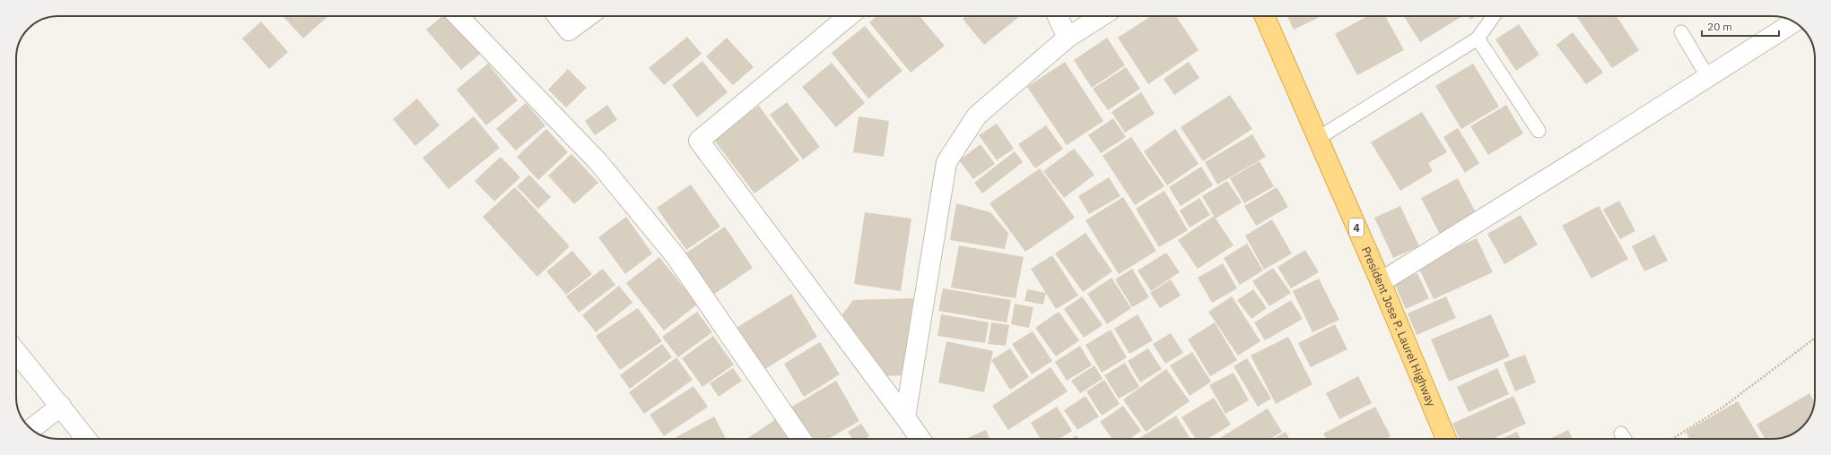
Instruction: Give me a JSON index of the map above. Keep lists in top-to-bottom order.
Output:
{
  "streets": {
    "highway": ["4", "President Jose P. Laurel Highway"]
  },
  "scale_bar": "20 m"
}
